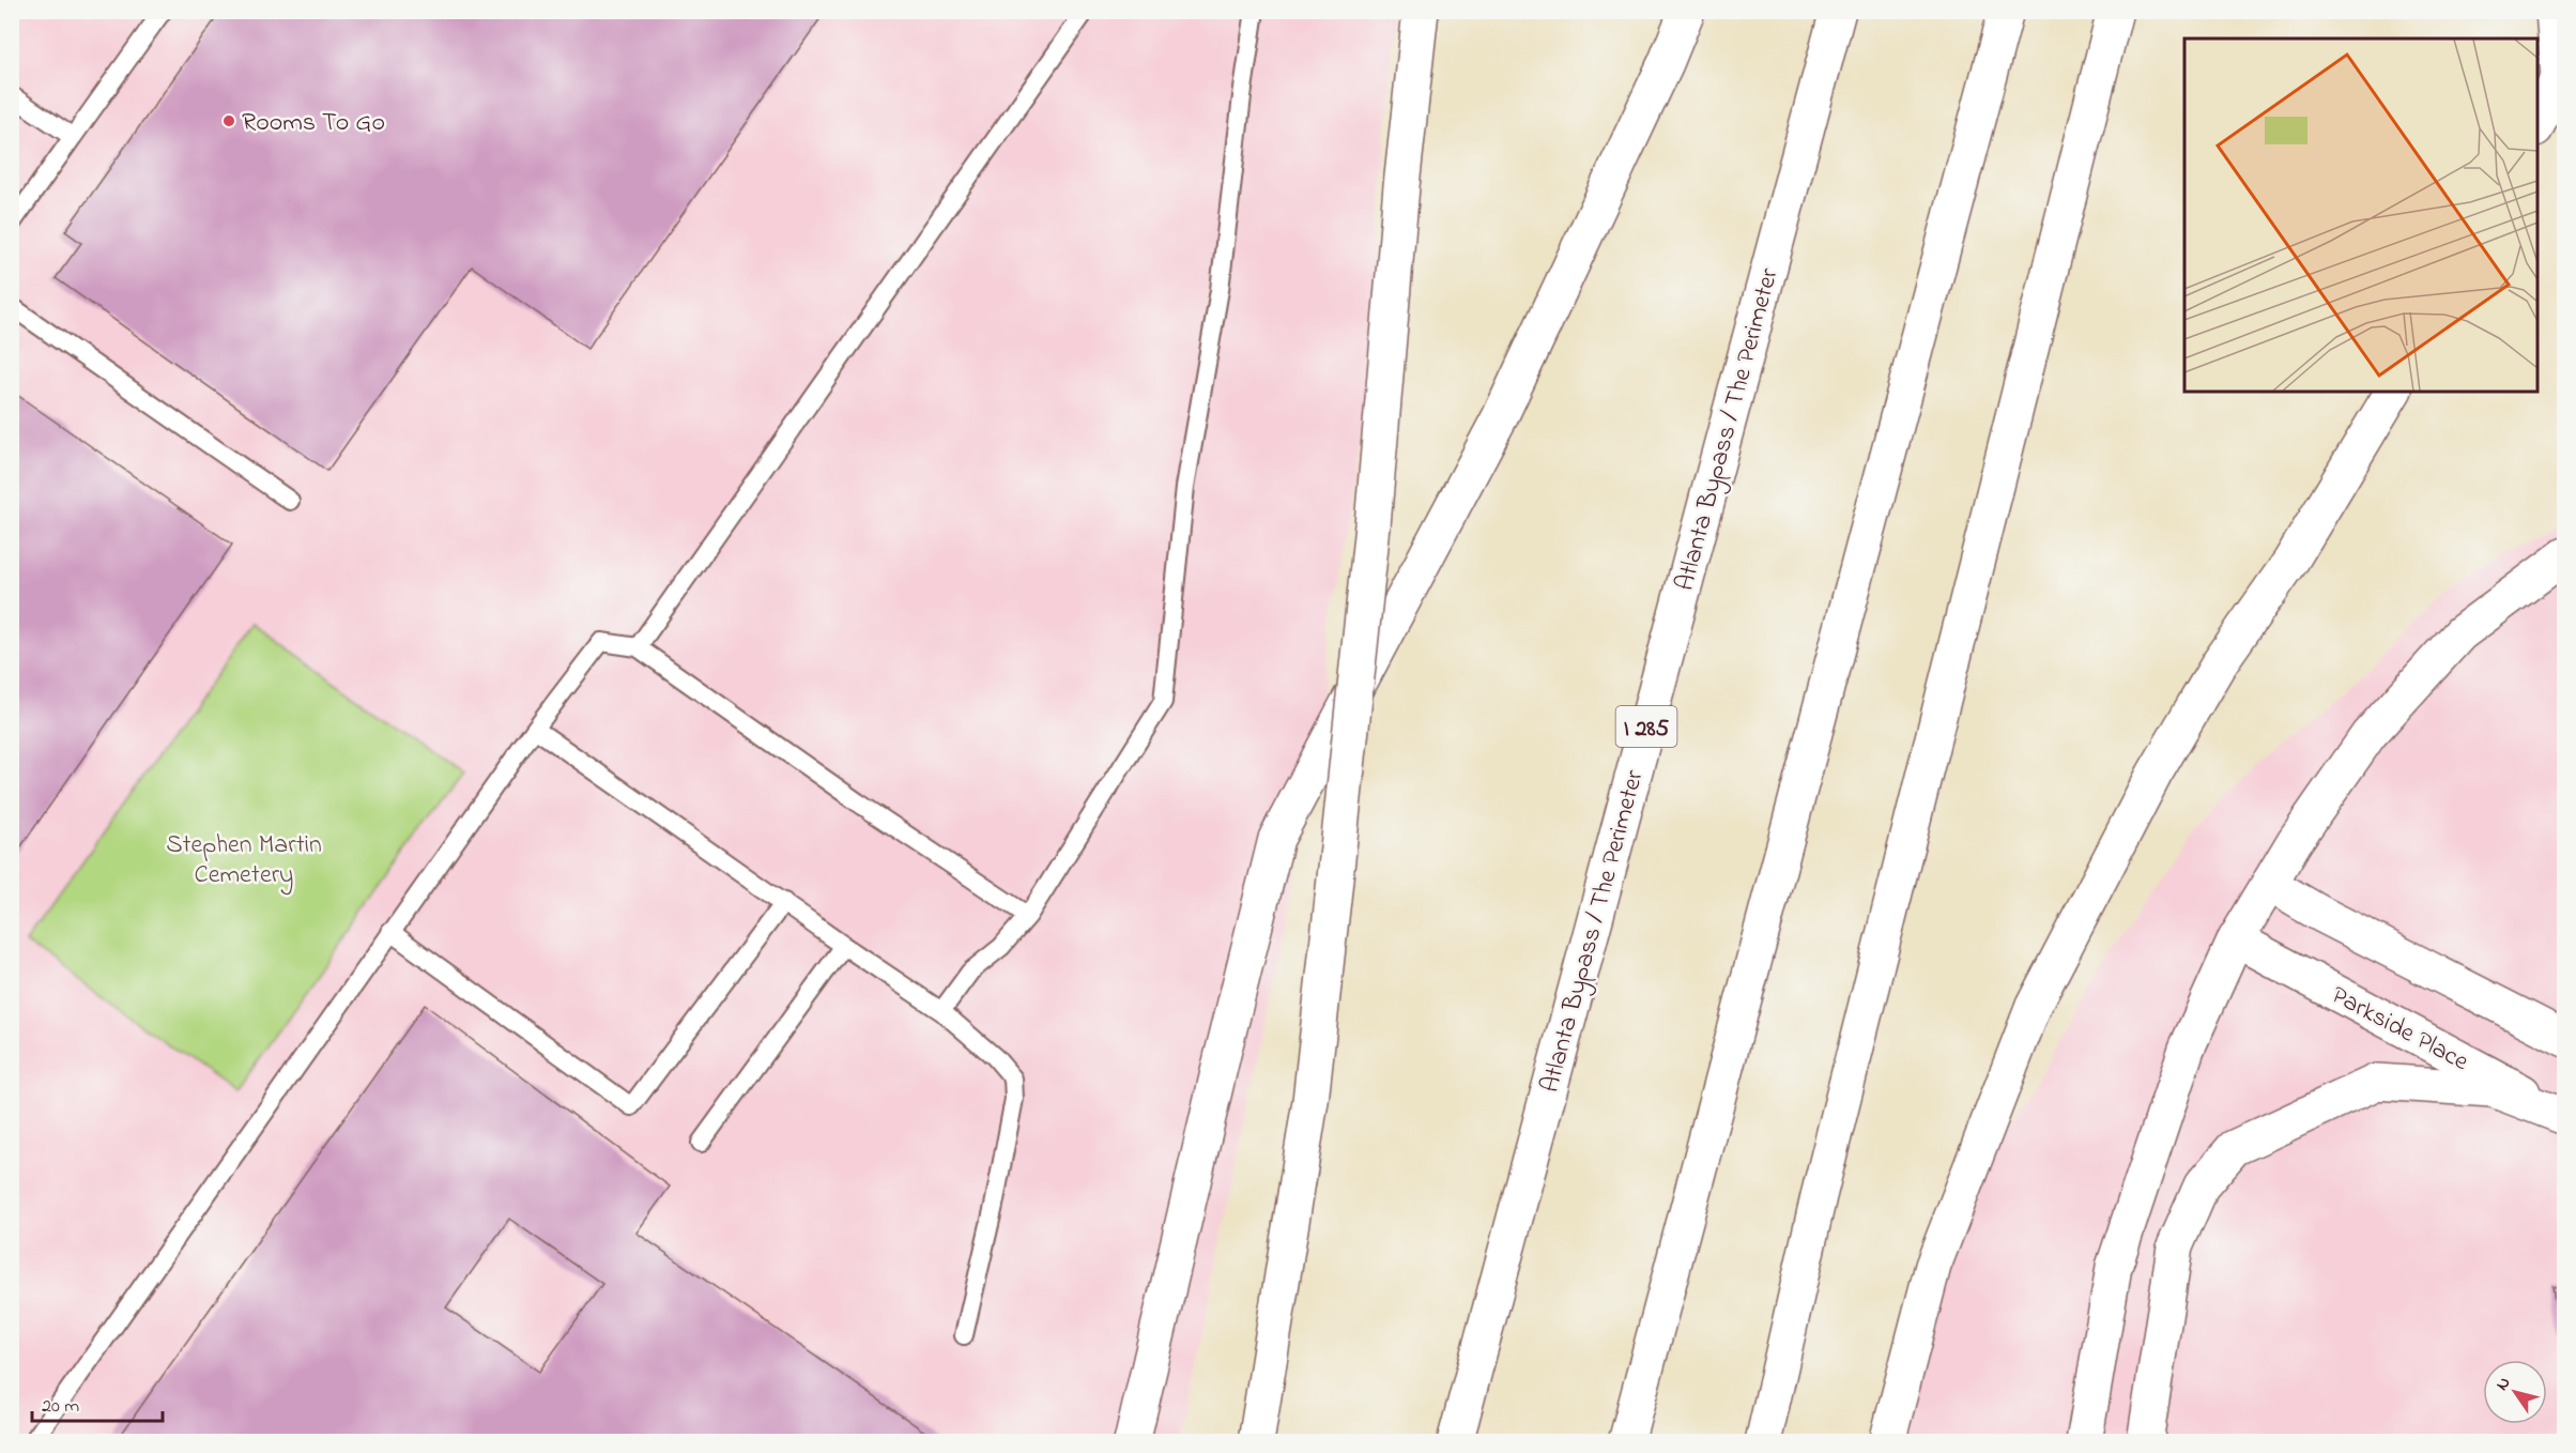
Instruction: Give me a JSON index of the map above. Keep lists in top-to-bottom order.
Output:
{
  "streets": {
    "main road": ["Atlanta Bypass / The Perimeter", "I 285", "Parkside Place"]
  },
  "parks": ["Stephen Martin Cemetery"],
  "places": ["Rooms To Go"],
  "scale_bar": "20 m",
  "north": "top left"
}
